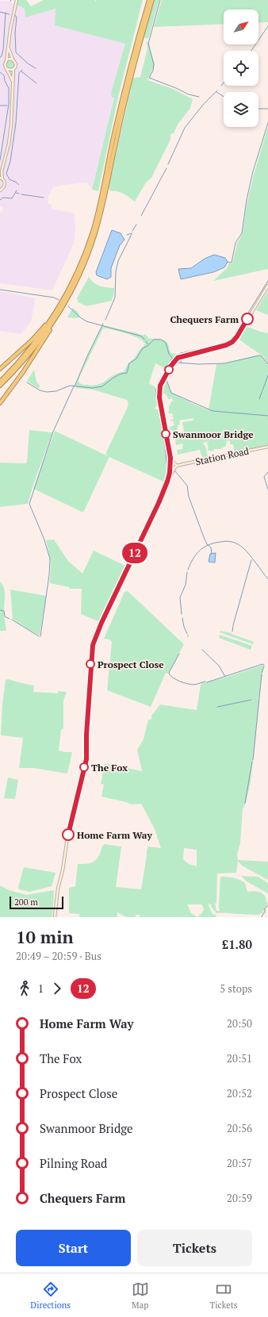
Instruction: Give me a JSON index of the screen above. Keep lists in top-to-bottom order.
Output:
{
  "streets": {
    "main road": ["Station Road"]
  },
  "places": [
    "Chequers Farm",
    "Swanmoor Bridge",
    "Prospect Close",
    "The Fox",
    "Home Farm Way"
  ],
  "lines": ["bus line 12"],
  "scale_bar": "200 m",
  "north": "top right",
  "page": {
    "on_map": "12",
    "scale": "200 m",
    "heading": ["10 min", "20:49 – 20:59 · Bus", "£1.80"],
    "legs": ["1", "12", "5 stops"],
    "list": [
      {
        "name": "Home Farm Way",
        "value": "20:50"
      },
      {
        "name": "The Fox",
        "value": "20:51"
      },
      {
        "name": "Prospect Close",
        "value": "20:52"
      },
      {
        "name": "Swanmoor Bridge",
        "value": "20:56"
      },
      {
        "name": "Pilning Road",
        "value": "20:57"
      },
      {
        "name": "Chequers Farm",
        "value": "20:59"
      }
    ],
    "buttons": ["Start", "Tickets"],
    "tabs": ["Directions", "Map", "Tickets"]
  }
}
